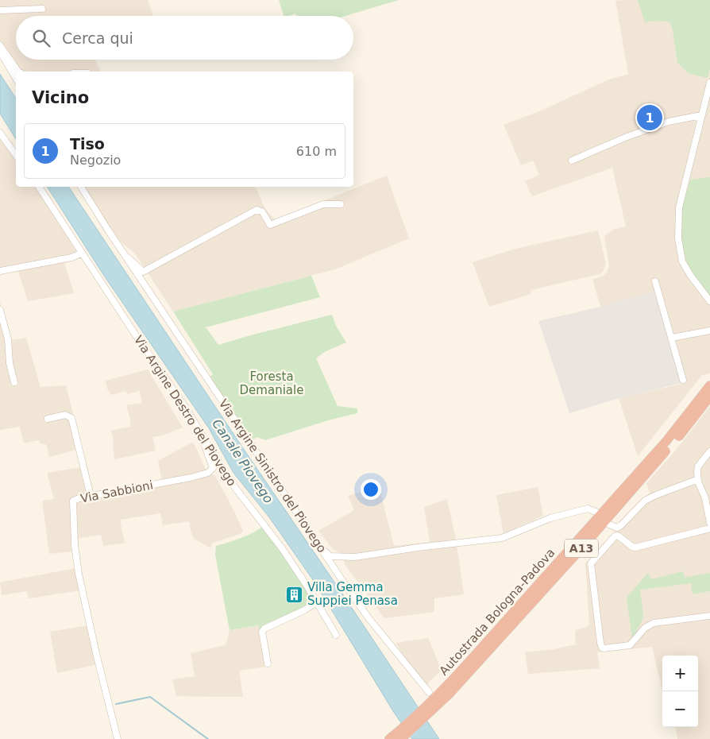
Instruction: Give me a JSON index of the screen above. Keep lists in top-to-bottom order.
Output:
{
  "streets": {
    "highway": ["A13", "Autostrada Bologna-Padova"],
    "street": ["Via Argine Destro del Piovego", "Via Argine Sinistro del Piovego", "Via Sabbioni"]
  },
  "crossings": [
    ["Via Argine Destro del Piovego", "Via Sabbioni"]
  ],
  "water": ["Canale Piovego"],
  "parks": ["Foresta Demaniale"],
  "places": {
    "building": ["Villa Gemma Suppiei Penasa"]
  },
  "page": {
    "search": "Cerca qui",
    "heading": "Vicino",
    "pins": "1",
    "list": [
      {
        "mark": "1",
        "name": "Tiso",
        "note": "Negozio",
        "value": "610 m"
      }
    ],
    "map_buttons": ["+", "−"]
  }
}
